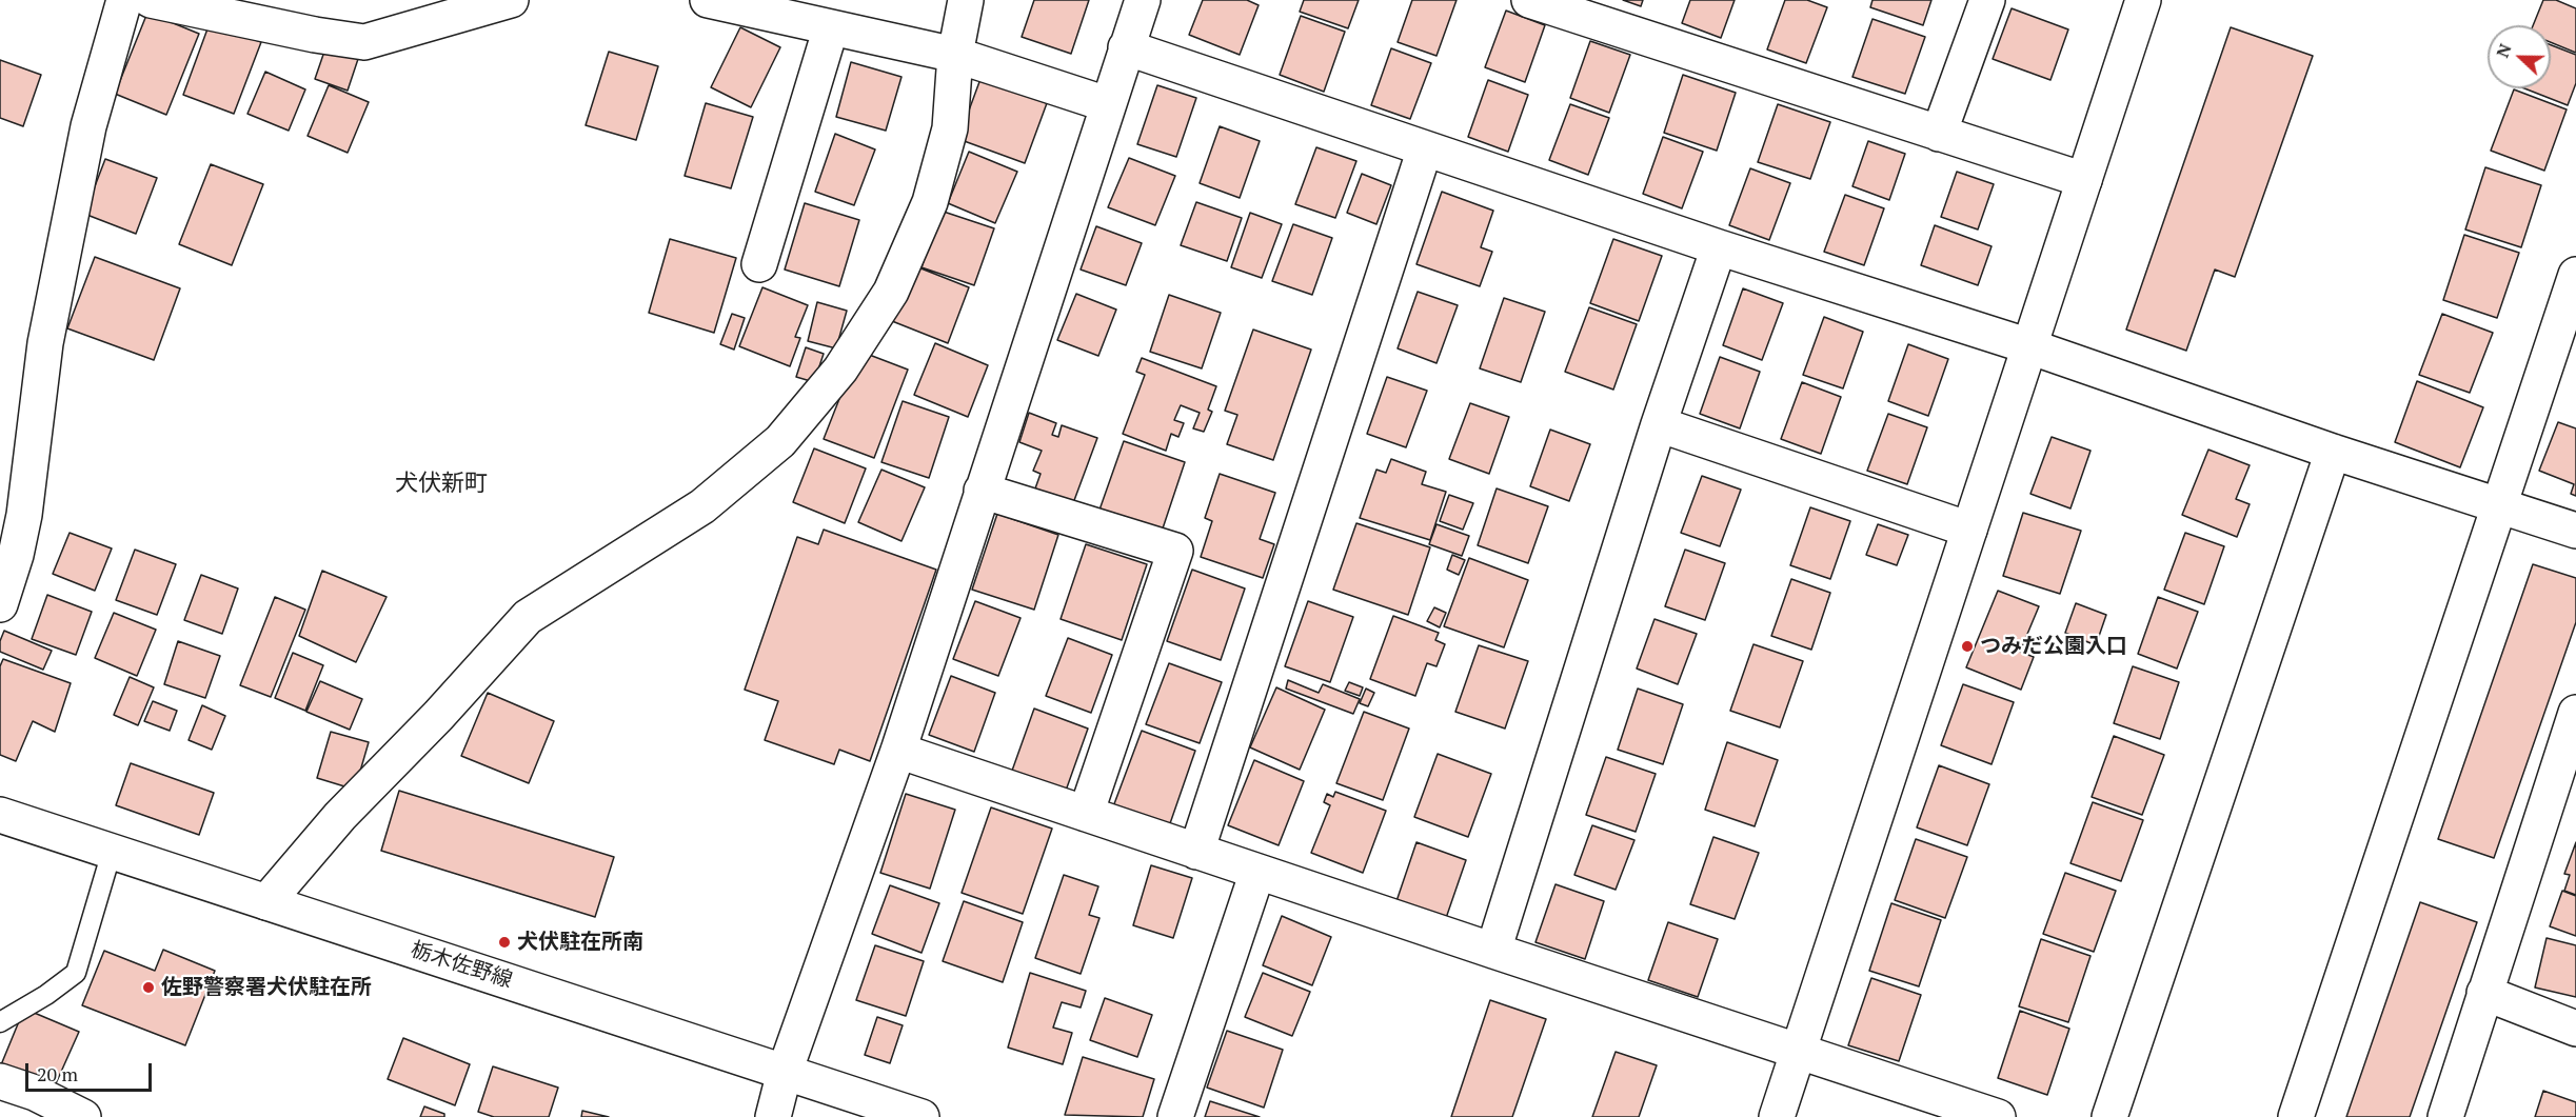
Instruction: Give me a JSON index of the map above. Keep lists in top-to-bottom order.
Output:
{
  "streets": {
    "street": ["栃木佐野線"]
  },
  "districts": ["犬伏新町"],
  "places": ["つみだ公園入口", "犬伏駐在所南", "佐野警察署犬伏駐在所"],
  "scale_bar": "20 m",
  "north": "left"
}
